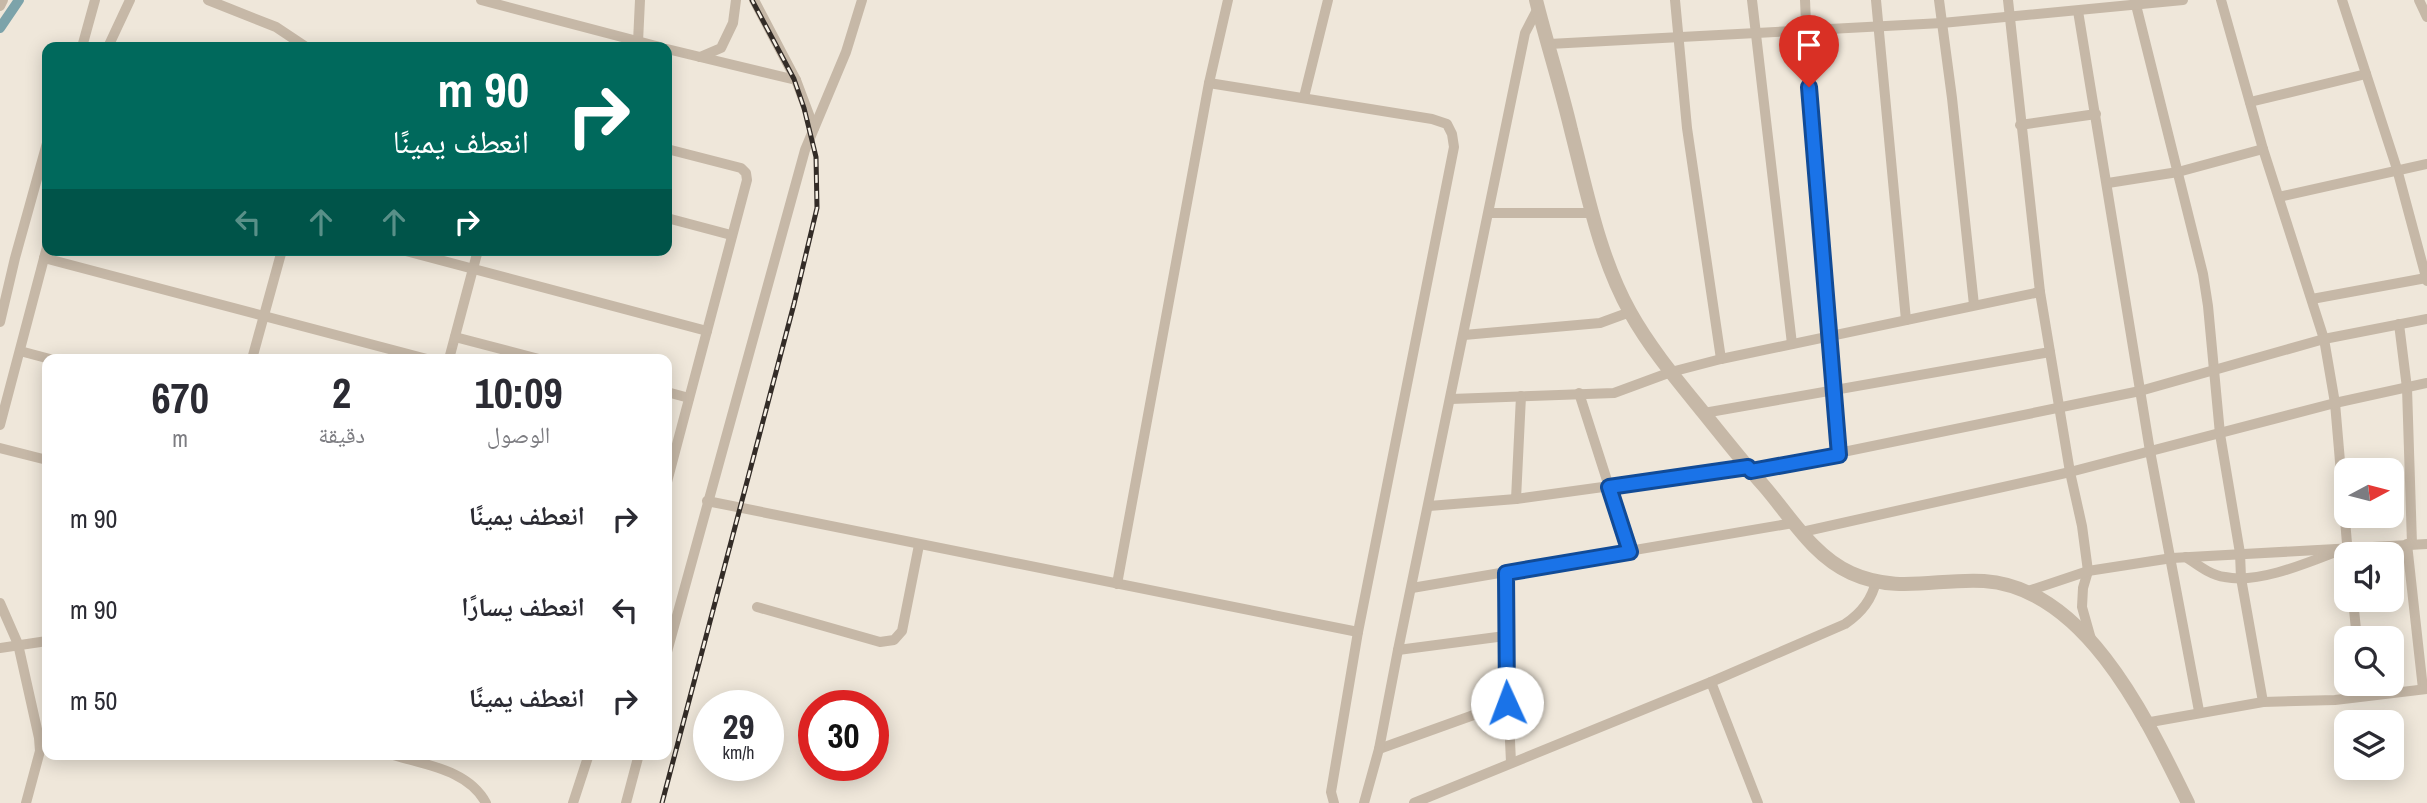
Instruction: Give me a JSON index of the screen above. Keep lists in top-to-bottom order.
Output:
{
  "north": "right",
  "page": {
    "turn": ["90 m", "انعطف يمينًا"],
    "eta": [
      "10:09",
      "الوصول",
      "2",
      "دقيقة",
      "670",
      "m"
    ],
    "list": [
      {
        "name": "انعطف يمينًا",
        "value": "90 m"
      },
      {
        "name": "انعطف يسارًا",
        "value": "90 m"
      },
      {
        "name": "انعطف يمينًا",
        "value": "50 m"
      }
    ],
    "speed": "29 km/h",
    "limit": "30"
  }
}
